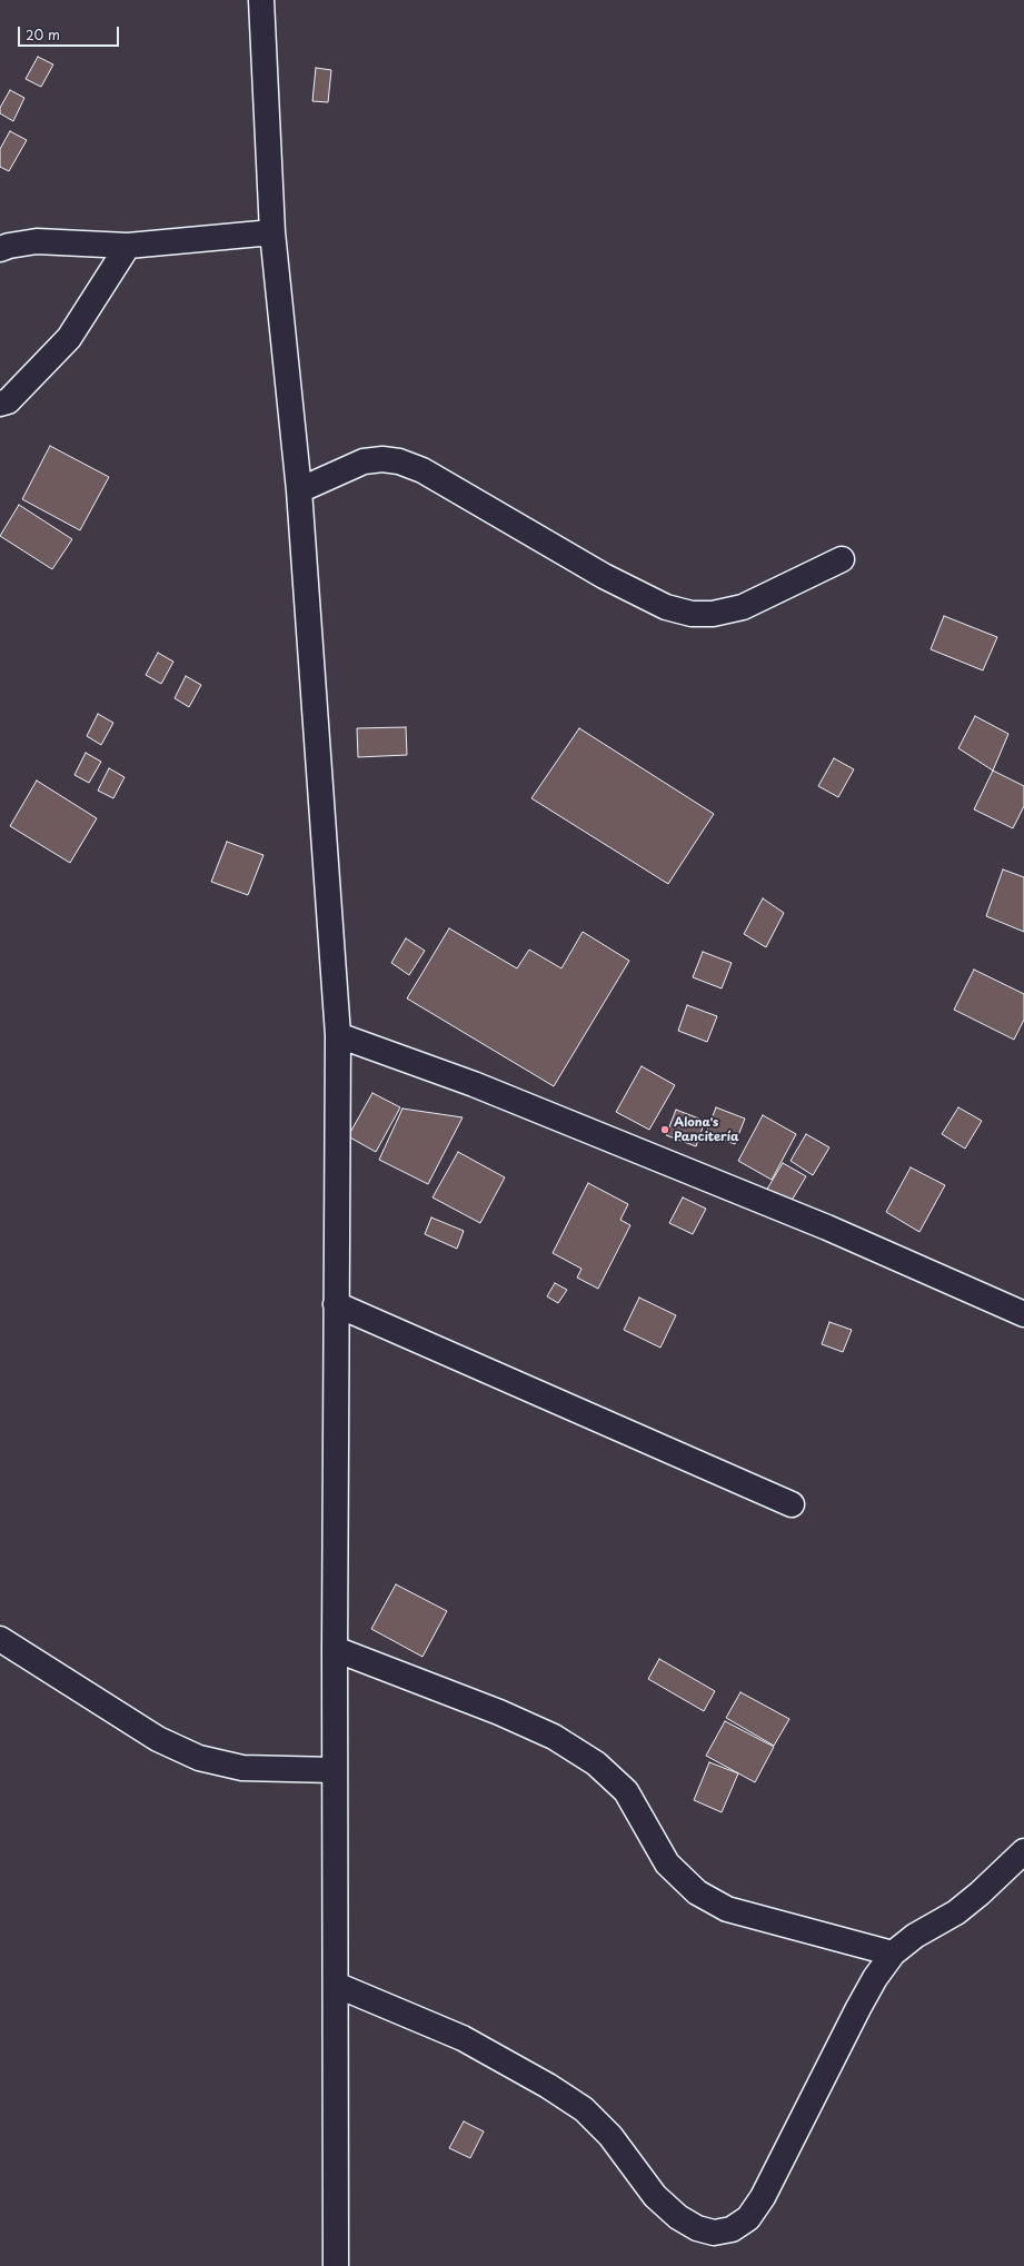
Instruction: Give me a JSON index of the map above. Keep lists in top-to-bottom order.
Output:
{
  "places": ["Alona's Pancitería"],
  "scale_bar": "20 m"
}
